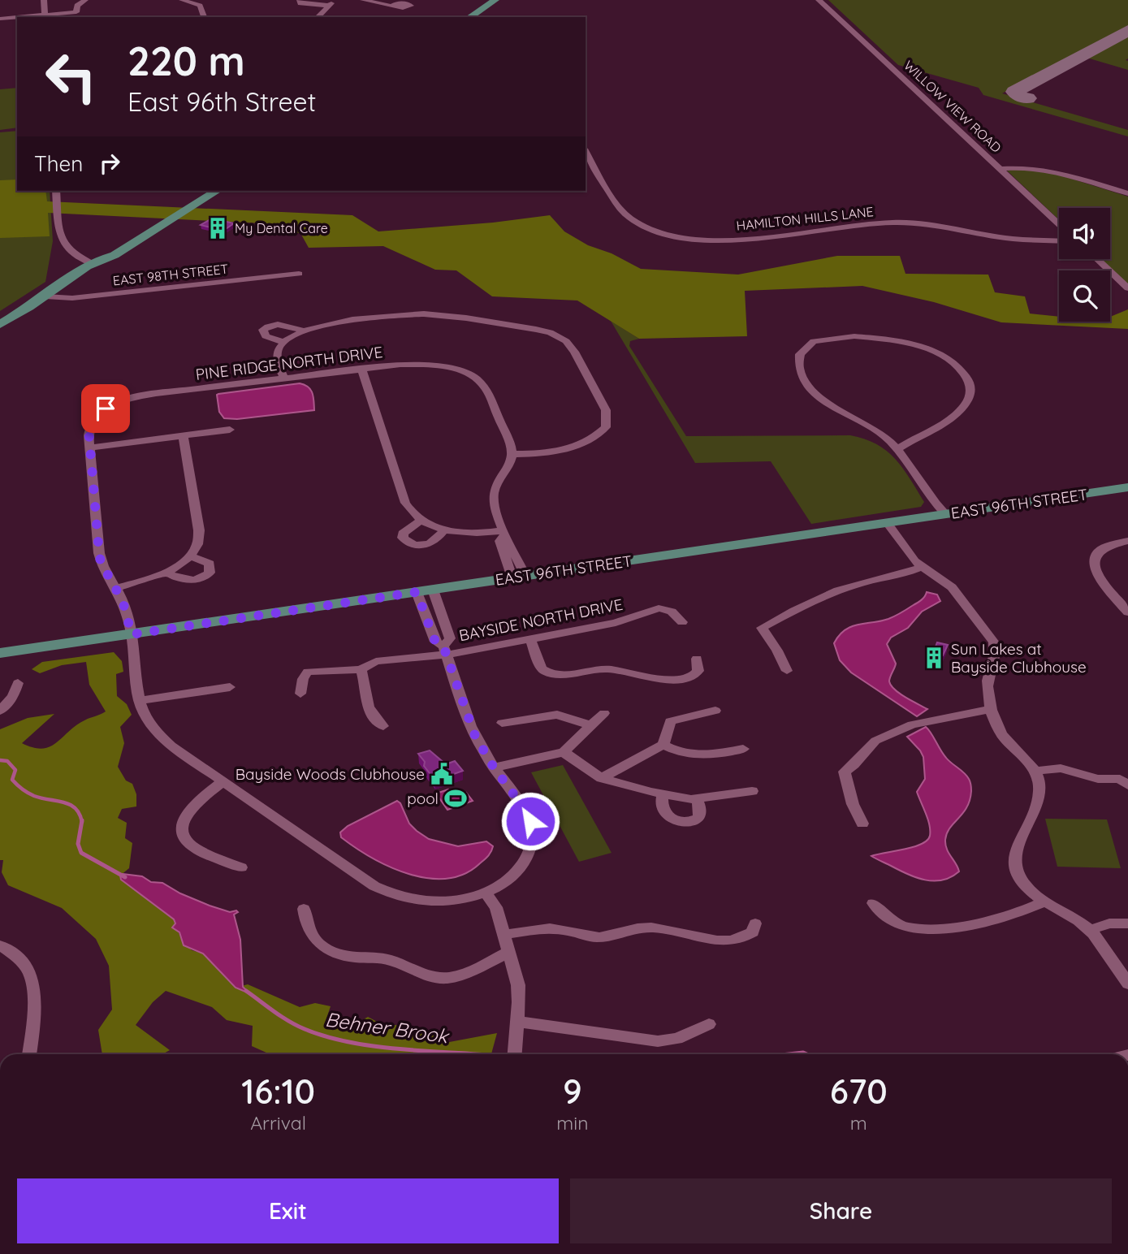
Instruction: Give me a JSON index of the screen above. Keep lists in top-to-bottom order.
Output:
{
  "streets": {
    "main road": ["EAST 96TH STREET"],
    "street": [
      "WILLOW VIEW ROAD",
      "HAMILTON HILLS LANE",
      "EAST 98TH STREET",
      "PINE RIDGE NORTH DRIVE",
      "BAYSIDE NORTH DRIVE"
    ]
  },
  "water": ["Behner Brook"],
  "places": {
    "building": ["My Dental Care", "Sun Lakes at Bayside Clubhouse"],
    "public building": ["Bayside Woods Clubhouse"],
    "sports": ["pool"]
  },
  "page": {
    "turn": ["220 m", "East 96th Street"],
    "then": "Then",
    "eta": [
      "16:10",
      "Arrival",
      "9",
      "min",
      "670",
      "m"
    ],
    "buttons": ["Exit", "Share"]
  }
}
